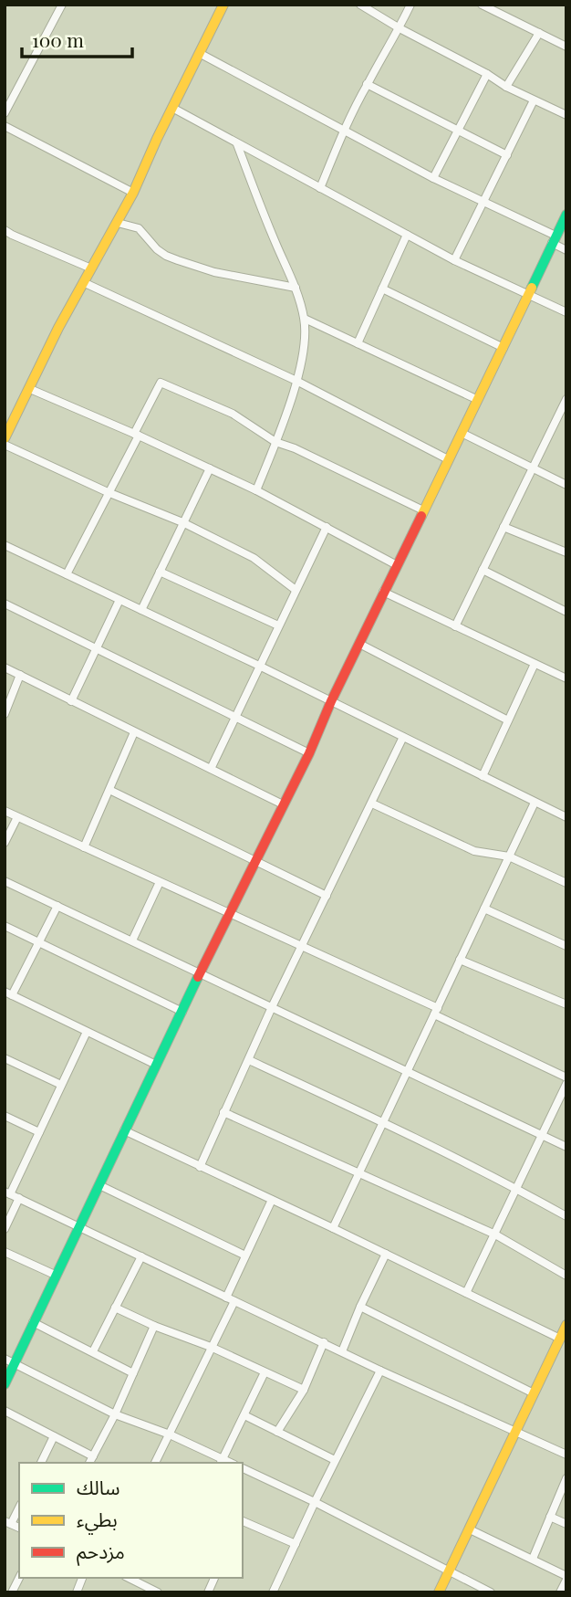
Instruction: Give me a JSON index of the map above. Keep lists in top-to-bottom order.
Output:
{
  "legend": ["سالك", "بطيء", "مزدحم"],
  "scale_bar": "100 m"
}
